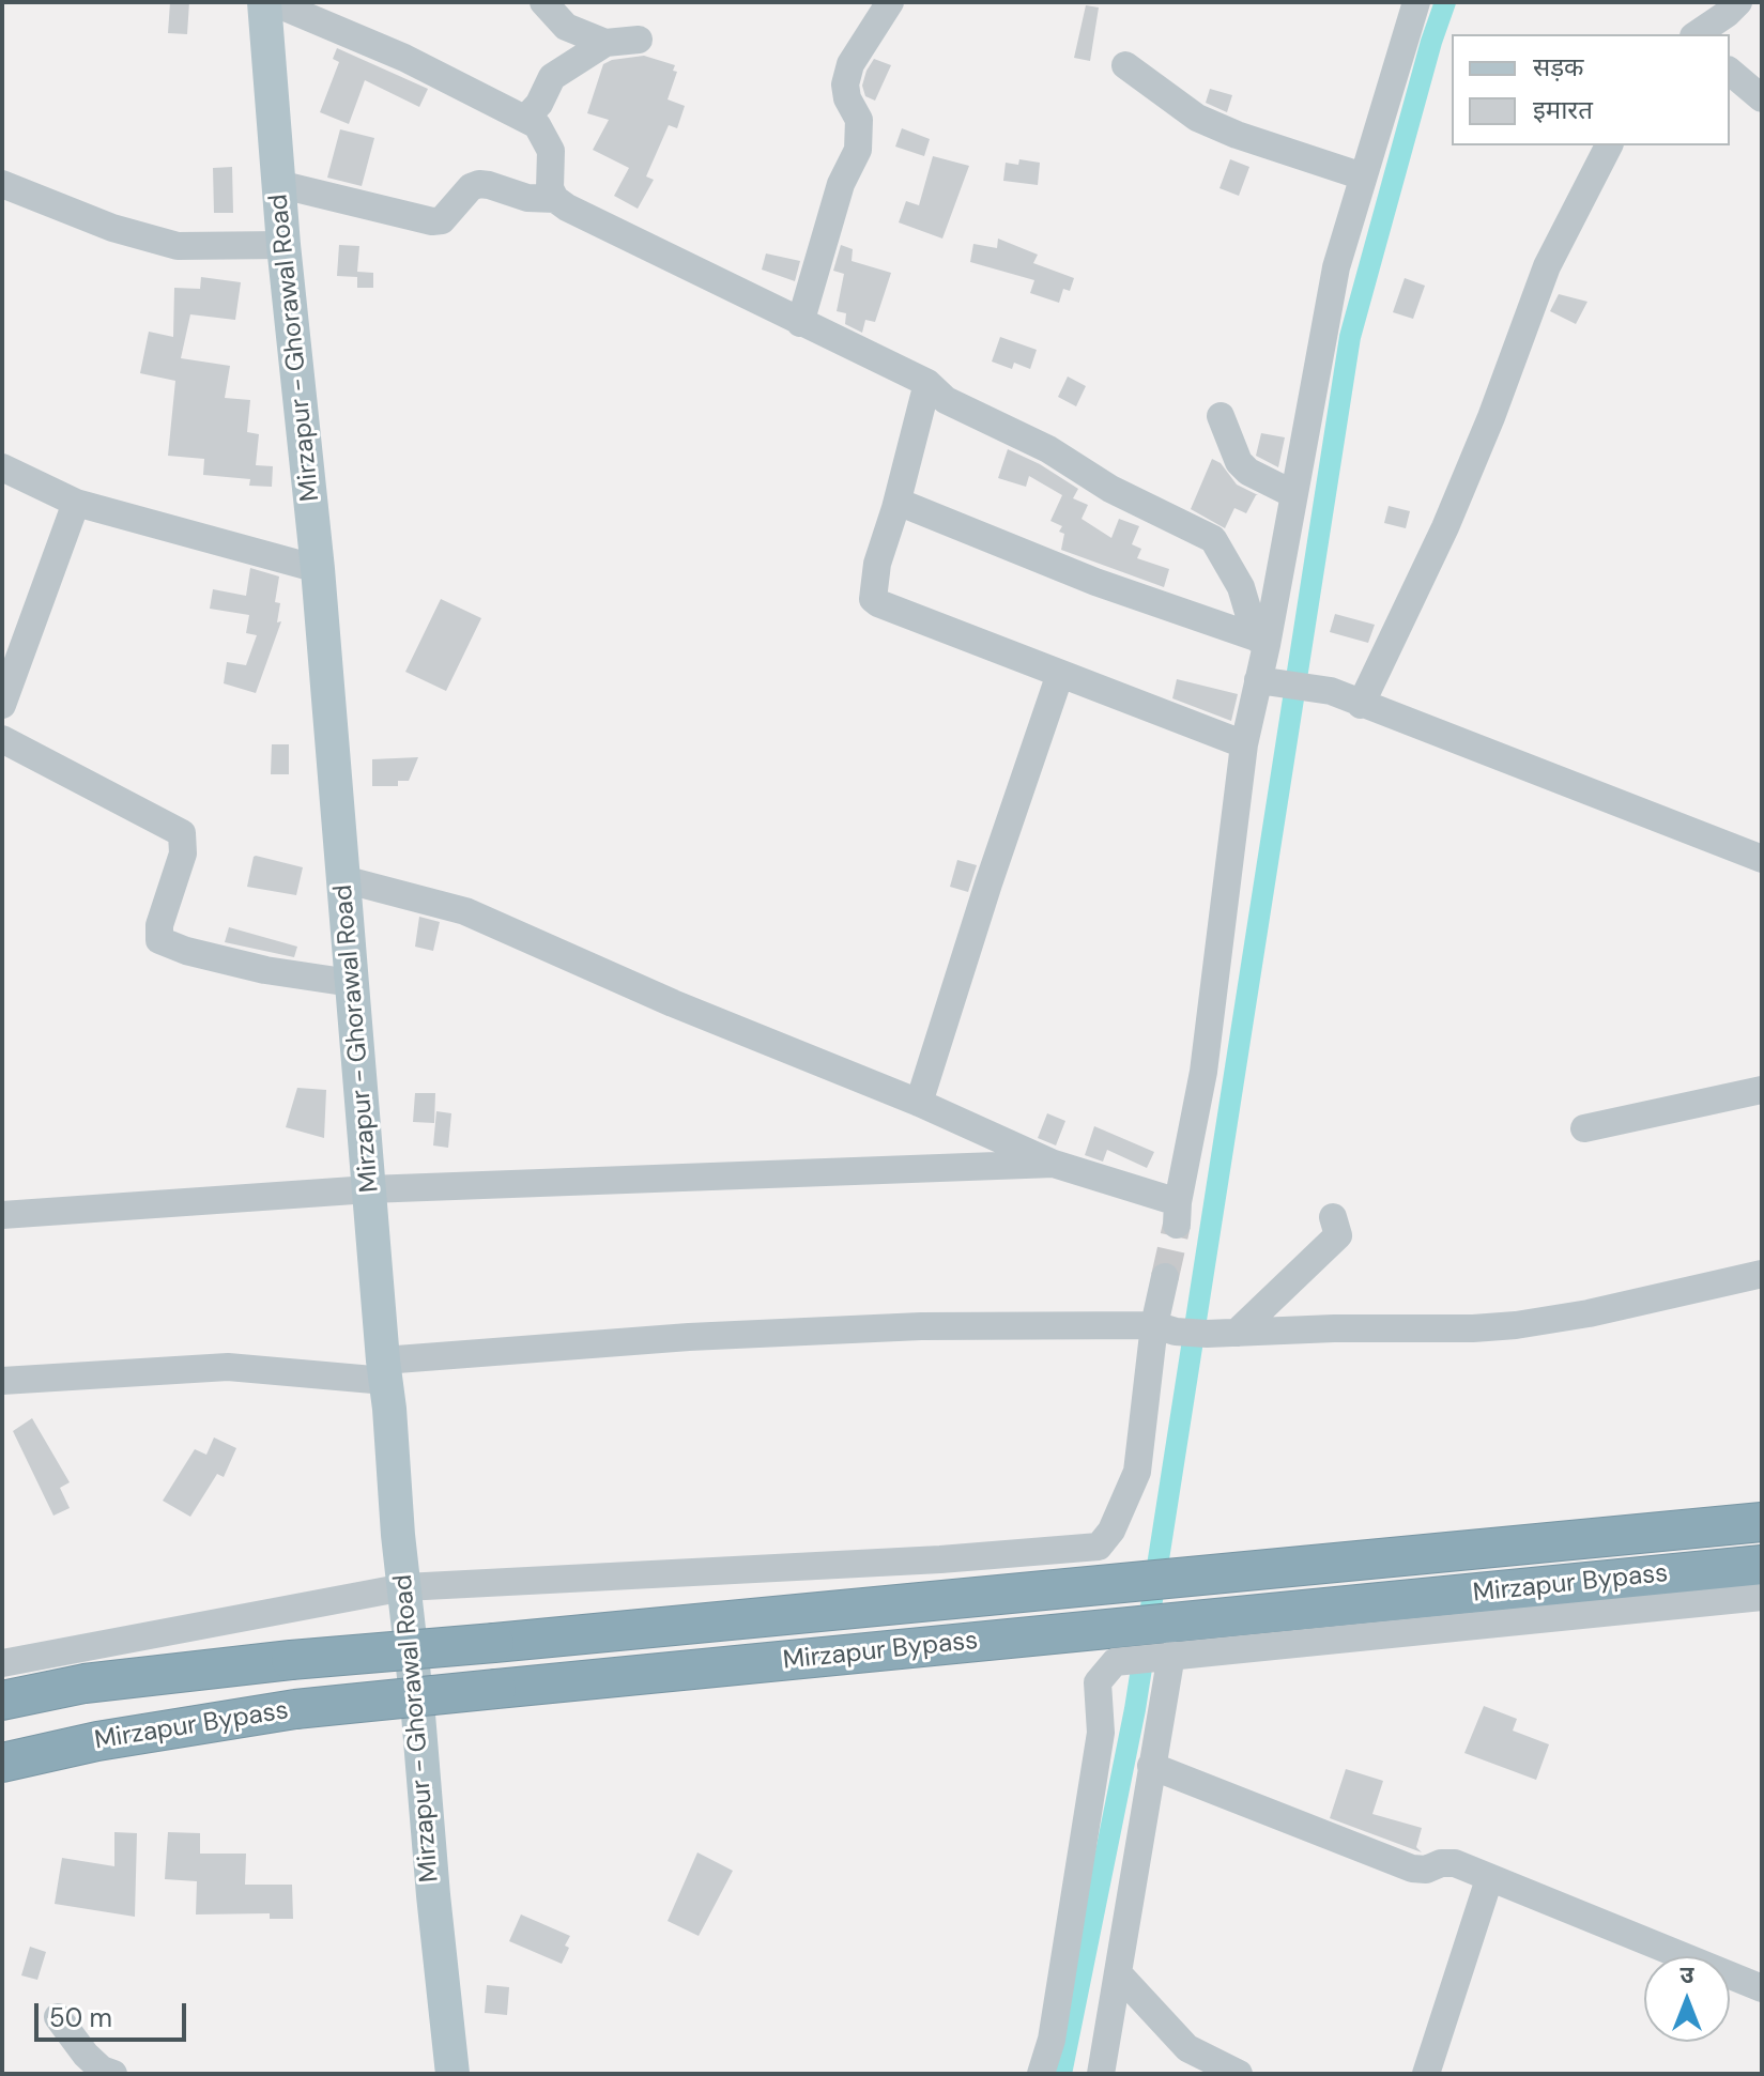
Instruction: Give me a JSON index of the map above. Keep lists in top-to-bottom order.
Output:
{
  "streets": {
    "highway": ["Mirzapur Bypass"],
    "main road": ["Mirzapur - Ghorawal Road"]
  },
  "legend": ["सड़क", "इमारत"],
  "scale_bar": "50 m",
  "north": "top"
}
